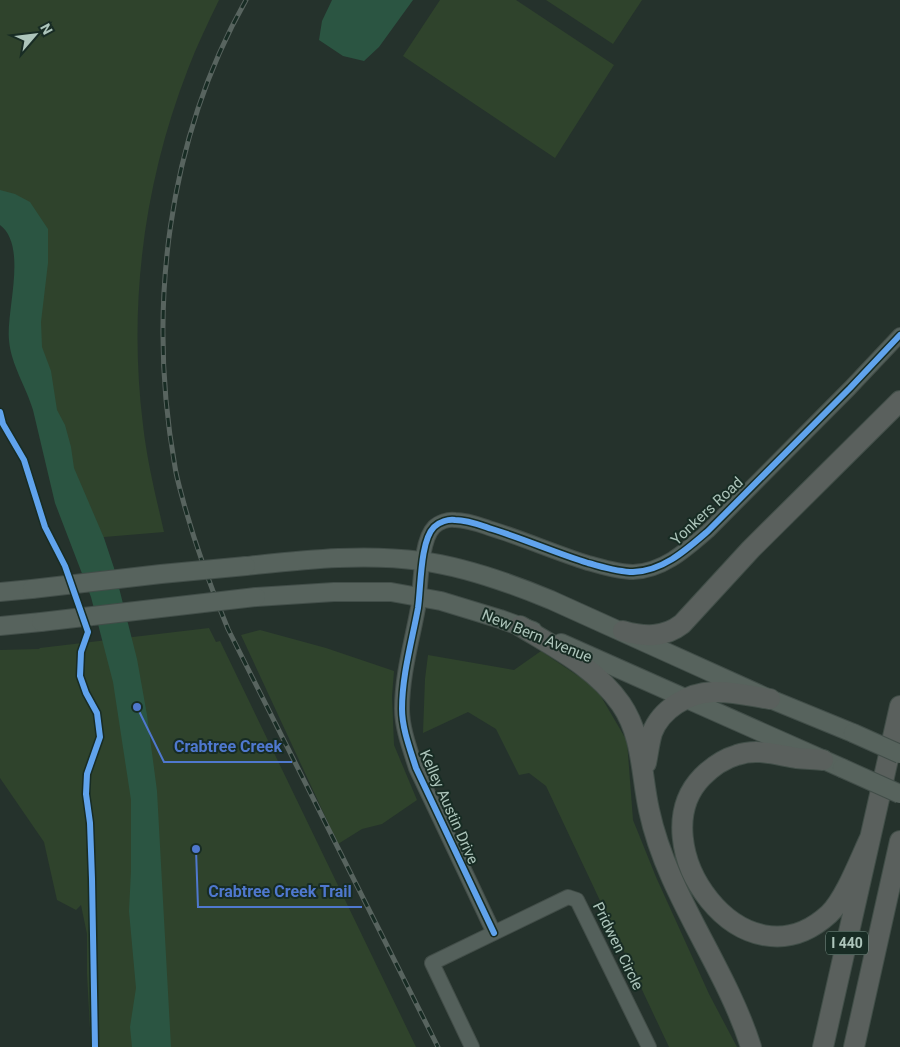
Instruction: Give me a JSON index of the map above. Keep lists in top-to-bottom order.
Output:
{
  "streets": {
    "highway": ["I 440"],
    "main road": ["New Bern Avenue"],
    "street": ["Yonkers Road", "Kelley Austin Drive", "Pridwen Circle"]
  },
  "crossings": [
    ["Yonkers Road", "New Bern Avenue"],
    ["Yonkers Road", "Kelley Austin Drive"],
    ["New Bern Avenue", "Kelley Austin Drive"],
    ["Kelley Austin Drive", "Pridwen Circle"]
  ],
  "places": ["Crabtree Creek", "Crabtree Creek Trail"],
  "north": "top right"
}
